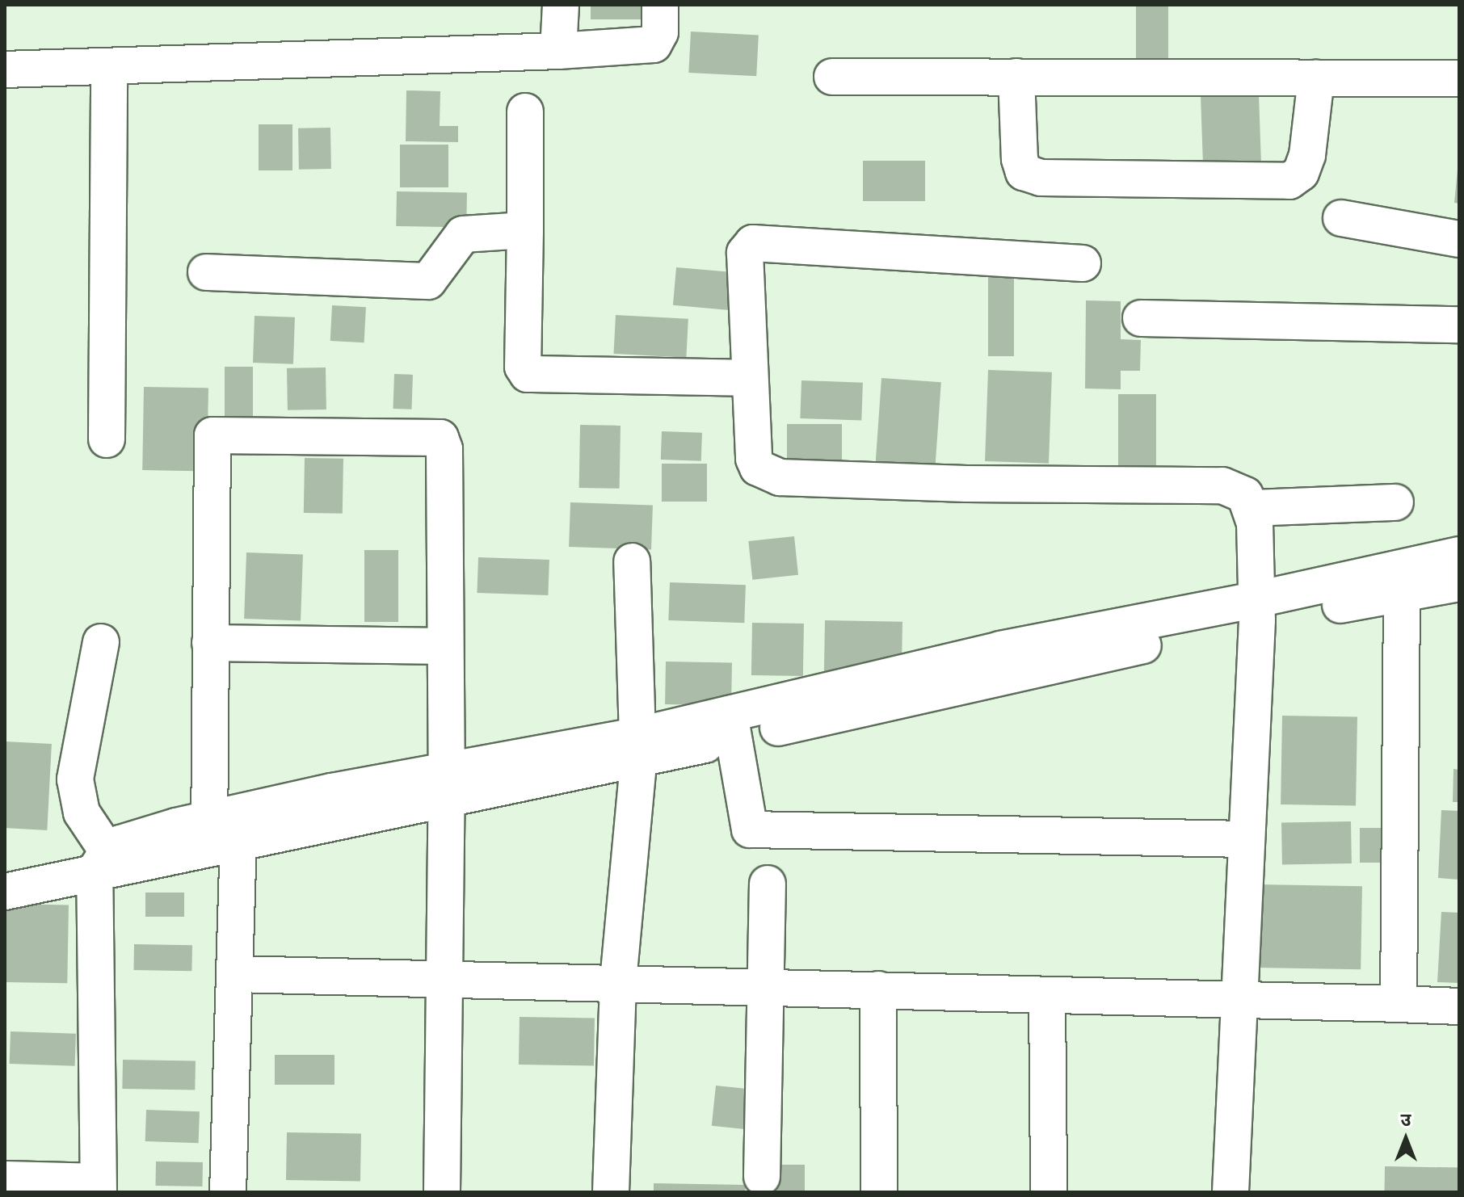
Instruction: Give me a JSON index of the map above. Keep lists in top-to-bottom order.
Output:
{
  "north": "top"
}
